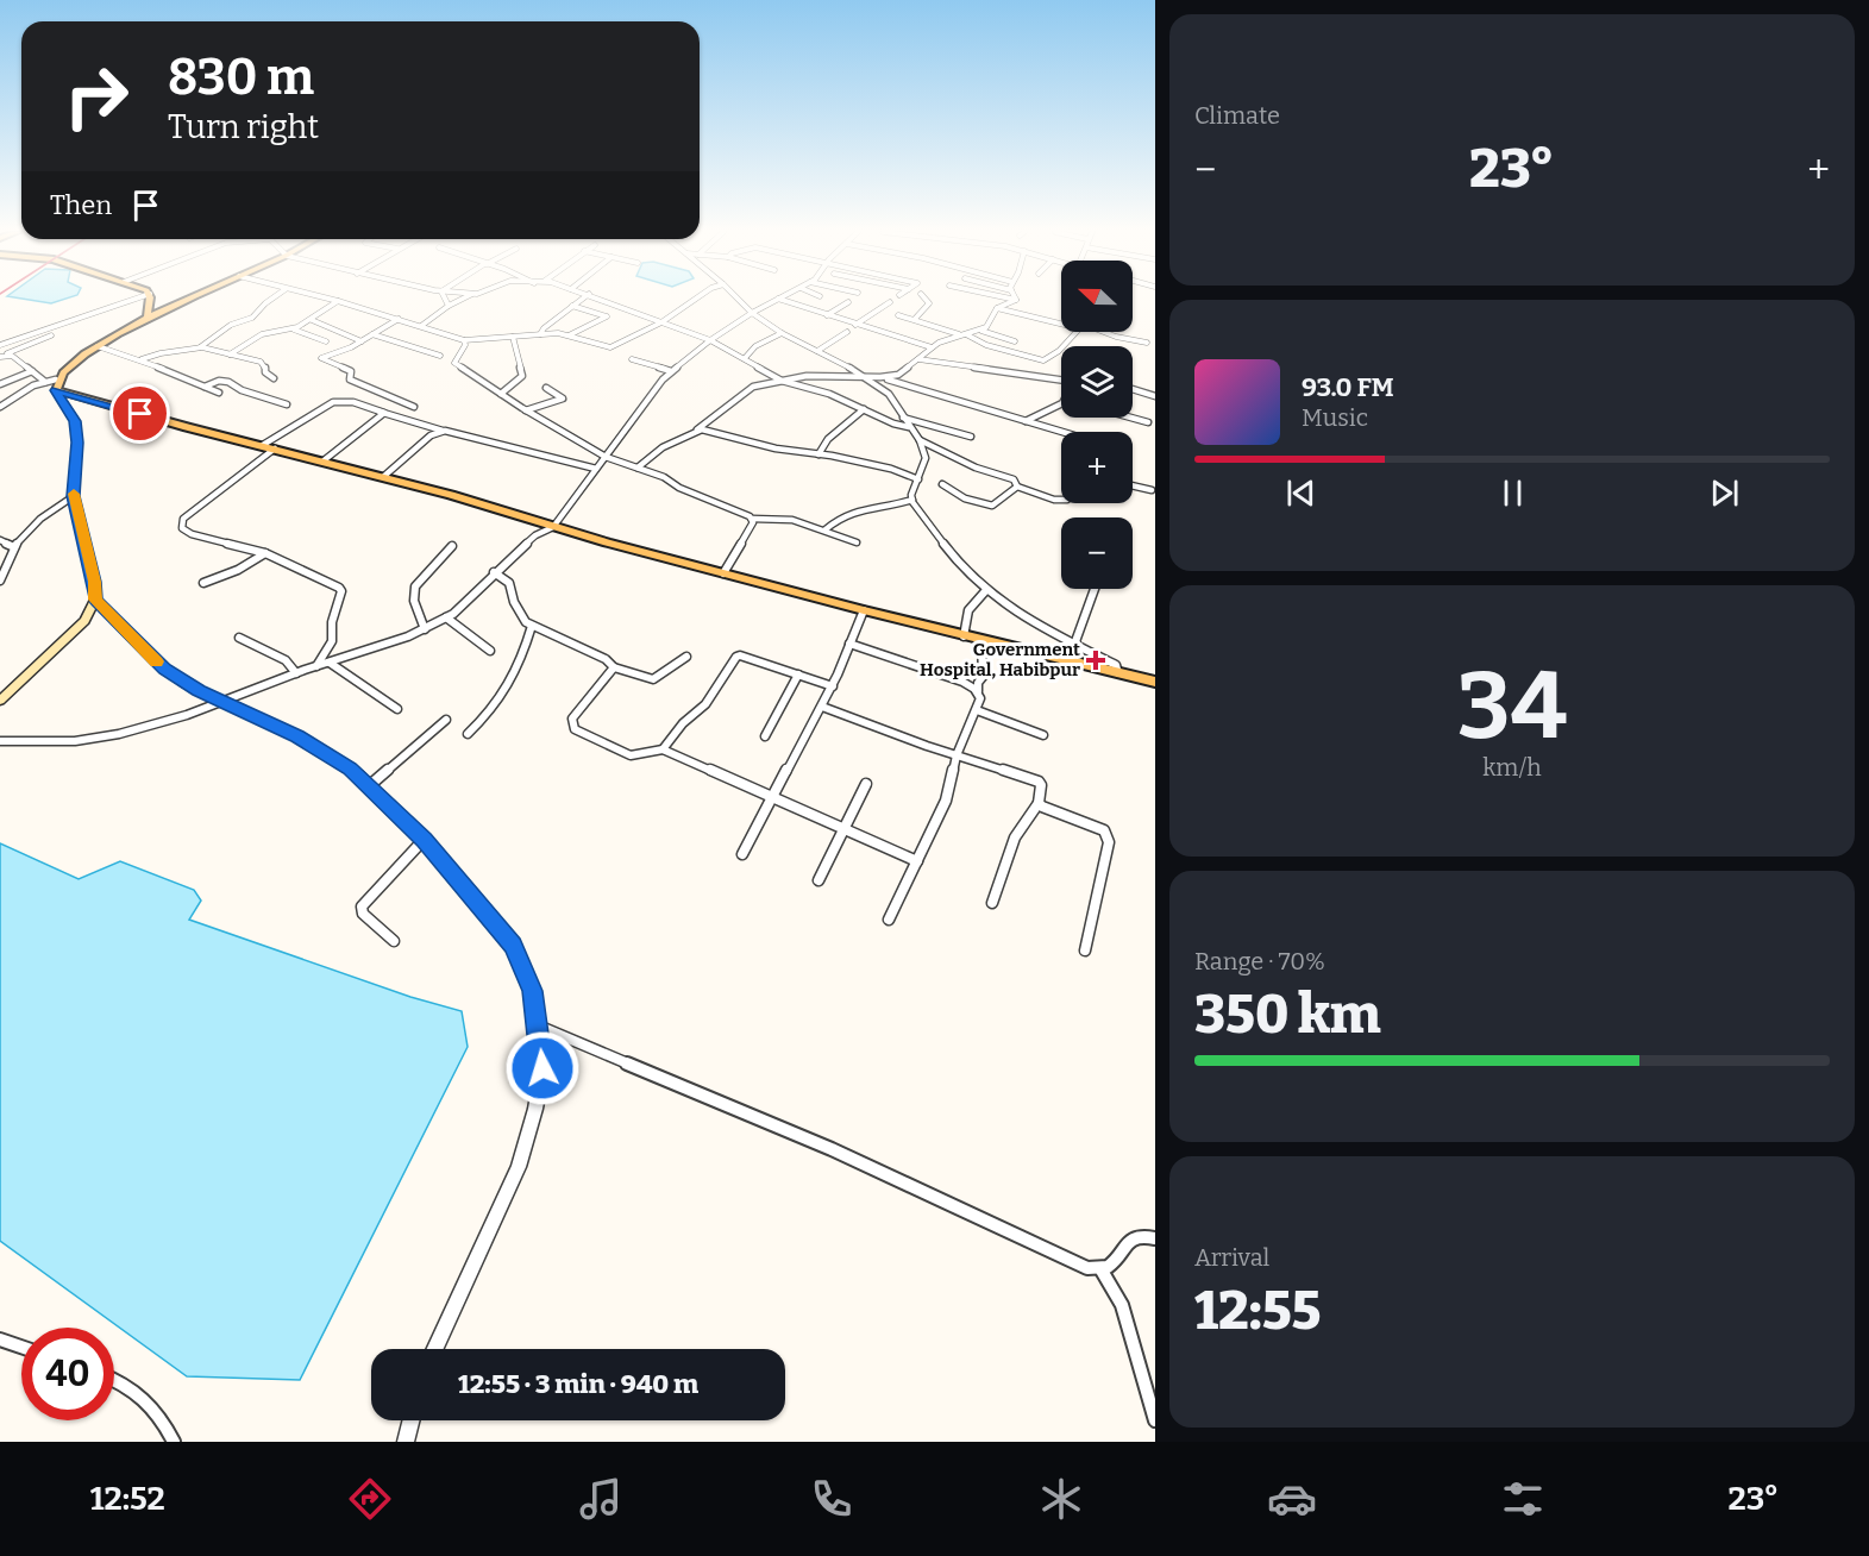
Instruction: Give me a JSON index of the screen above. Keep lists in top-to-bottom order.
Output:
{
  "places": {
    "health": ["Government Hospital, Habibpur"]
  },
  "north": "left",
  "page": {
    "tile": [
      "Climate",
      ["34", "km/h"],
      ["Range · 70%", "350 km"],
      ["Arrival", "12:55"]
    ],
    "turn": ["830 m", "Turn right"],
    "heat": ["−", "23°", "+"],
    "then": "Then",
    "map_buttons": ["+", "−"],
    "song": ["93.0 FM", "Music"],
    "limit": "40",
    "trip": "12:55 · 3 min · 940 m",
    "tabs": ["12:52", "23°"]
  }
}
